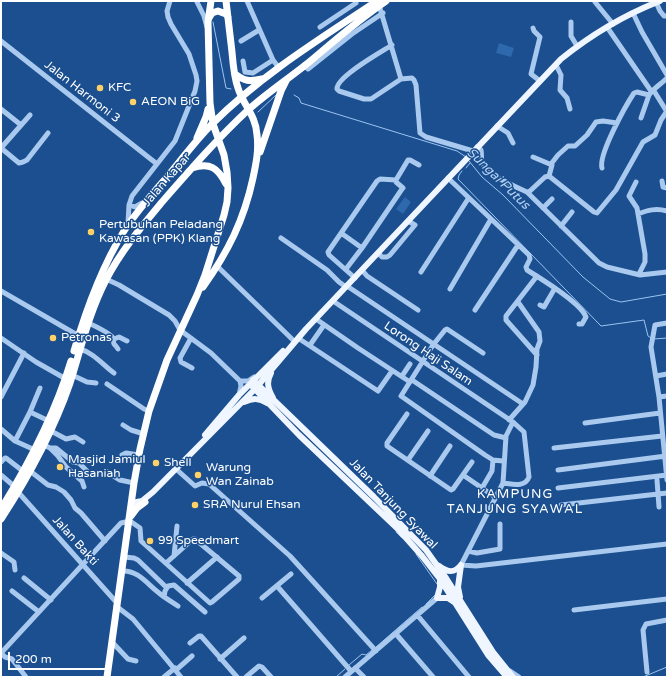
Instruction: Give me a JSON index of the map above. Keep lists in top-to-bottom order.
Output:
{
  "streets": {
    "highway": ["Jalan Kapar"],
    "main road": ["Jalan Tanjung Syawal"],
    "street": ["Jalan Harmoni 3", "Lorong Haji Salam", "Jalan Bakti"]
  },
  "crossings": [
    ["Jalan Kapar", "Jalan Bakti"]
  ],
  "districts": ["KAMPUNG TANJUNG SYAWAL"],
  "water": ["Sungai Putus"],
  "places": [
    "KFC",
    "AEON BiG",
    "Pertubuhan Peladang Kawasan (PPK) Klang",
    "Petronas",
    "Shell",
    "Masjid Jamiul Hasaniah",
    "Warung Wan Zainab",
    "SRA Nurul Ehsan",
    "99 Speedmart"
  ],
  "scale_bar": "200 m"
}
